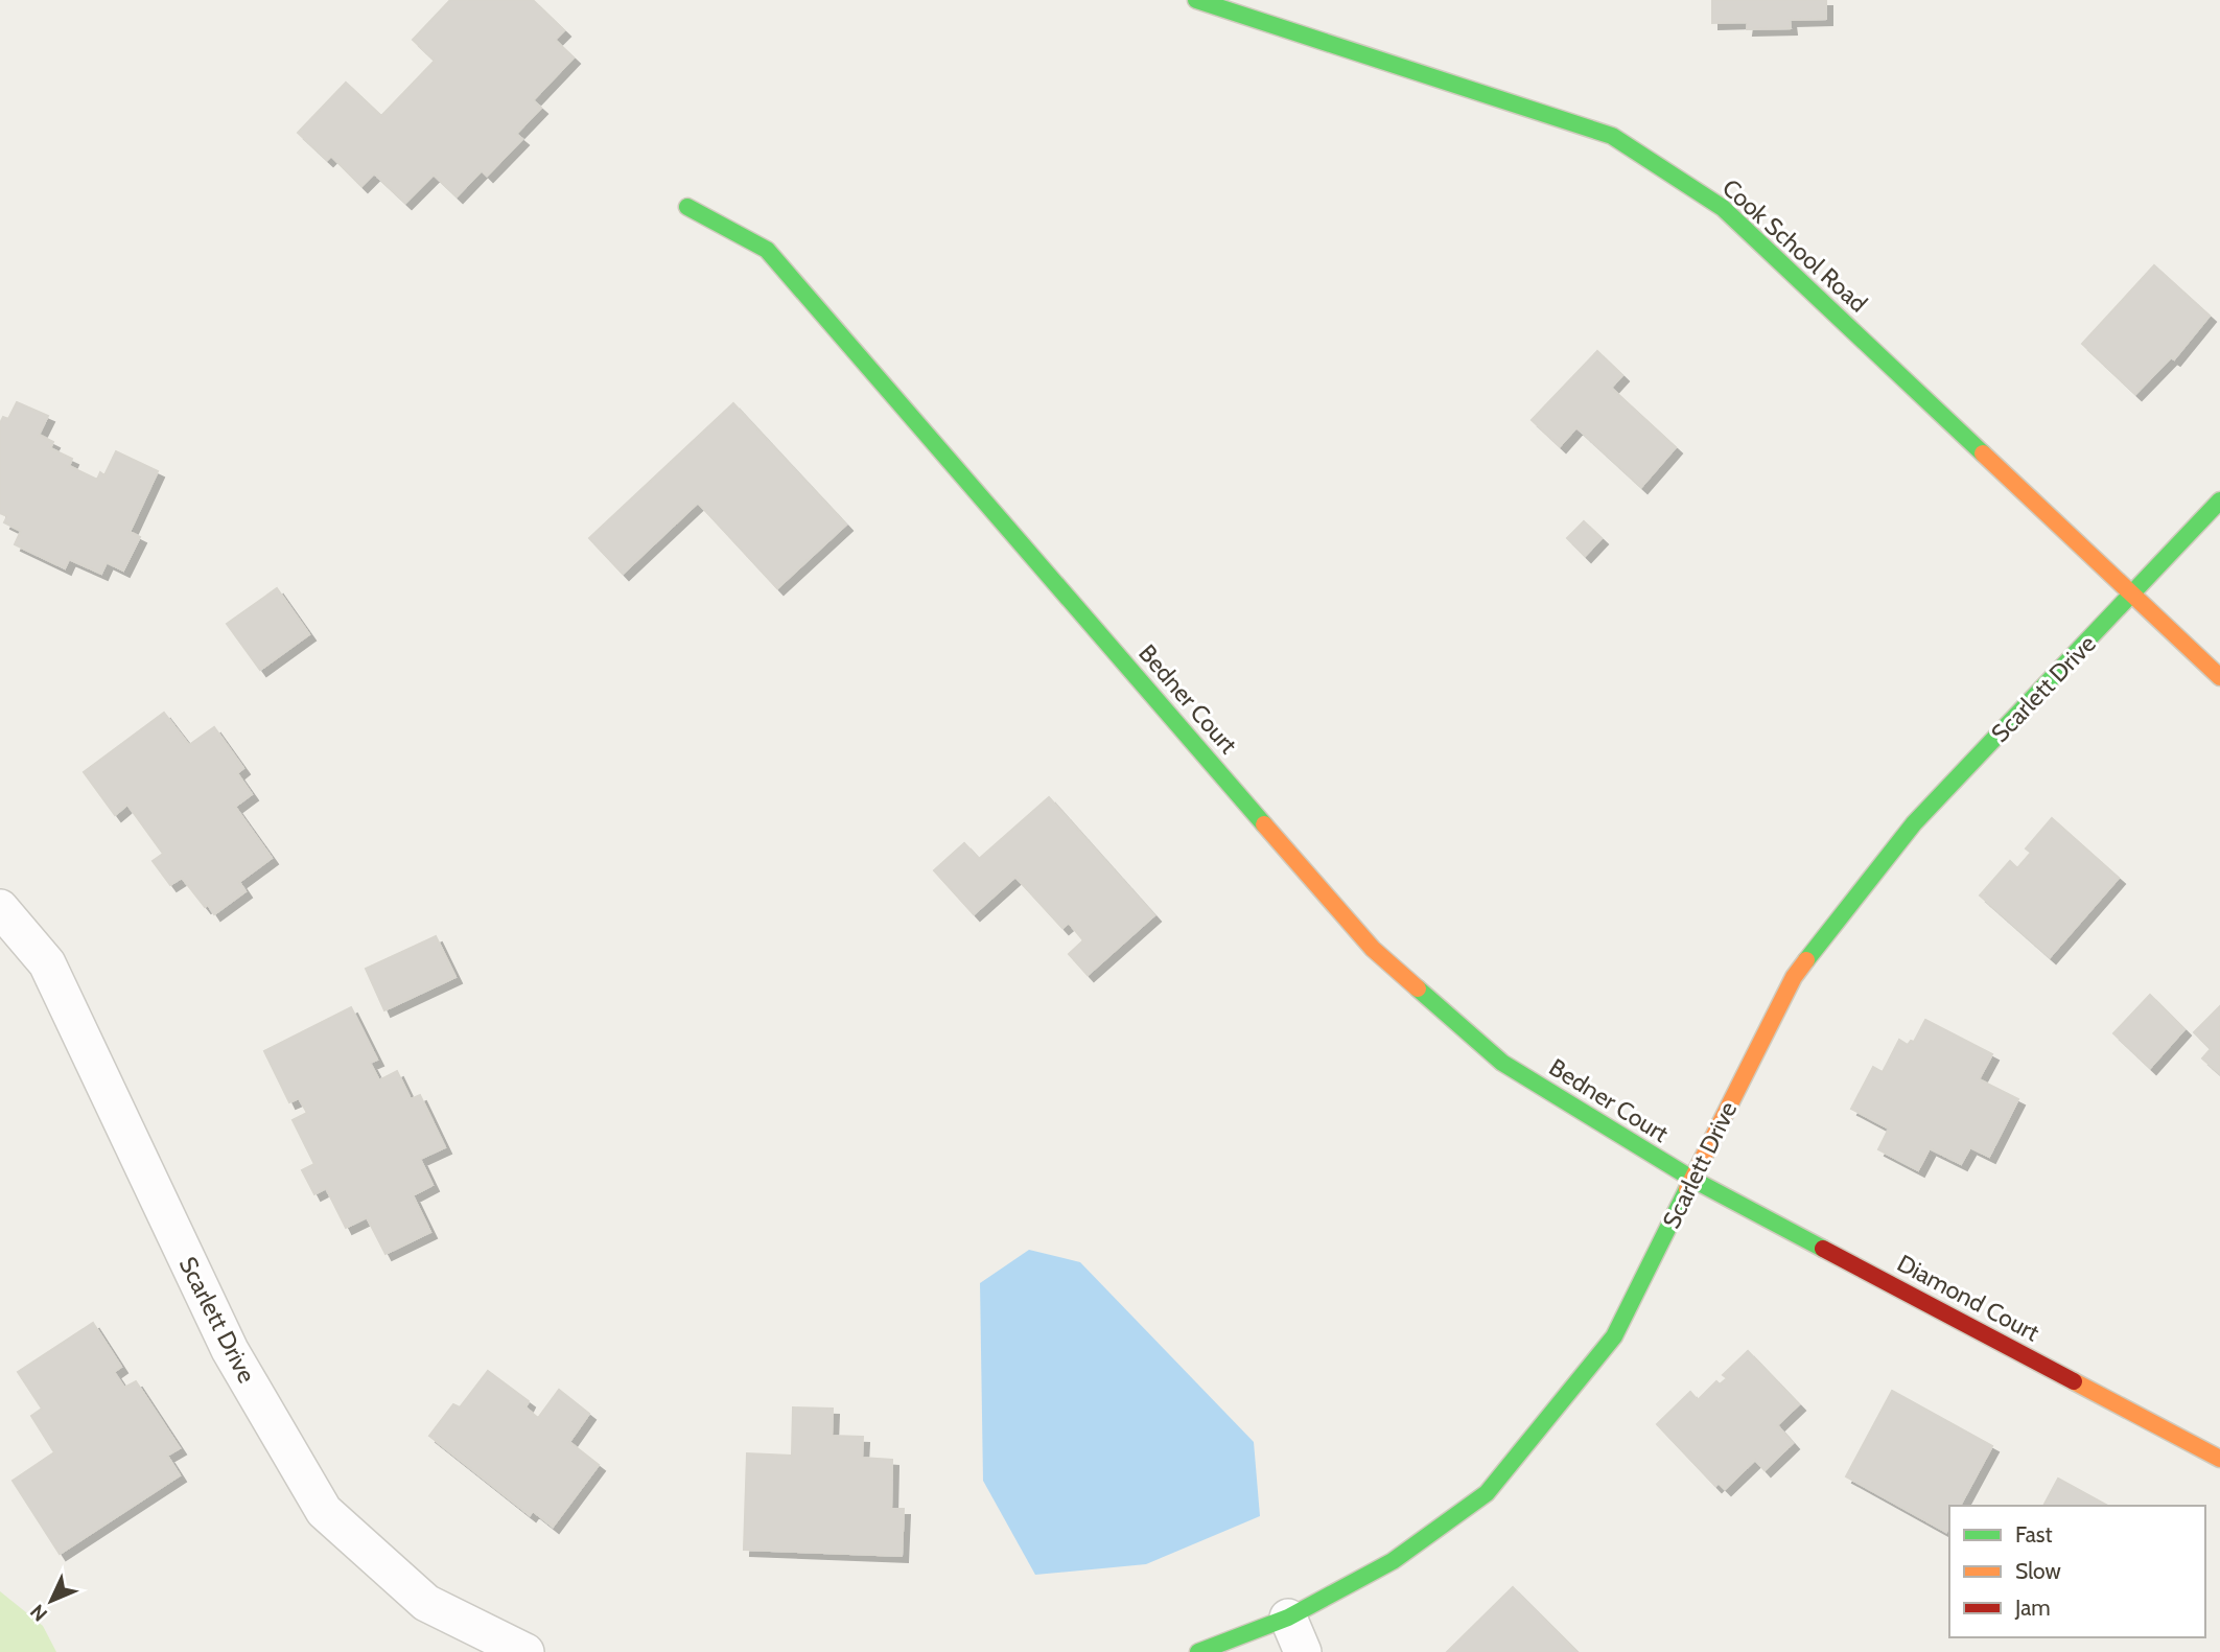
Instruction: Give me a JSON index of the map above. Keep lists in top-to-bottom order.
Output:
{
  "streets": {
    "street": [
      "Cook School Road",
      "Scarlett Drive",
      "Bedner Court",
      "Diamond Court"
    ]
  },
  "crossings": [
    ["Cook School Road", "Scarlett Drive"],
    ["Scarlett Drive", "Bedner Court"],
    ["Scarlett Drive", "Diamond Court"],
    ["Bedner Court", "Diamond Court"]
  ],
  "legend": ["Fast", "Slow", "Jam"],
  "north": "bottom left"
}
